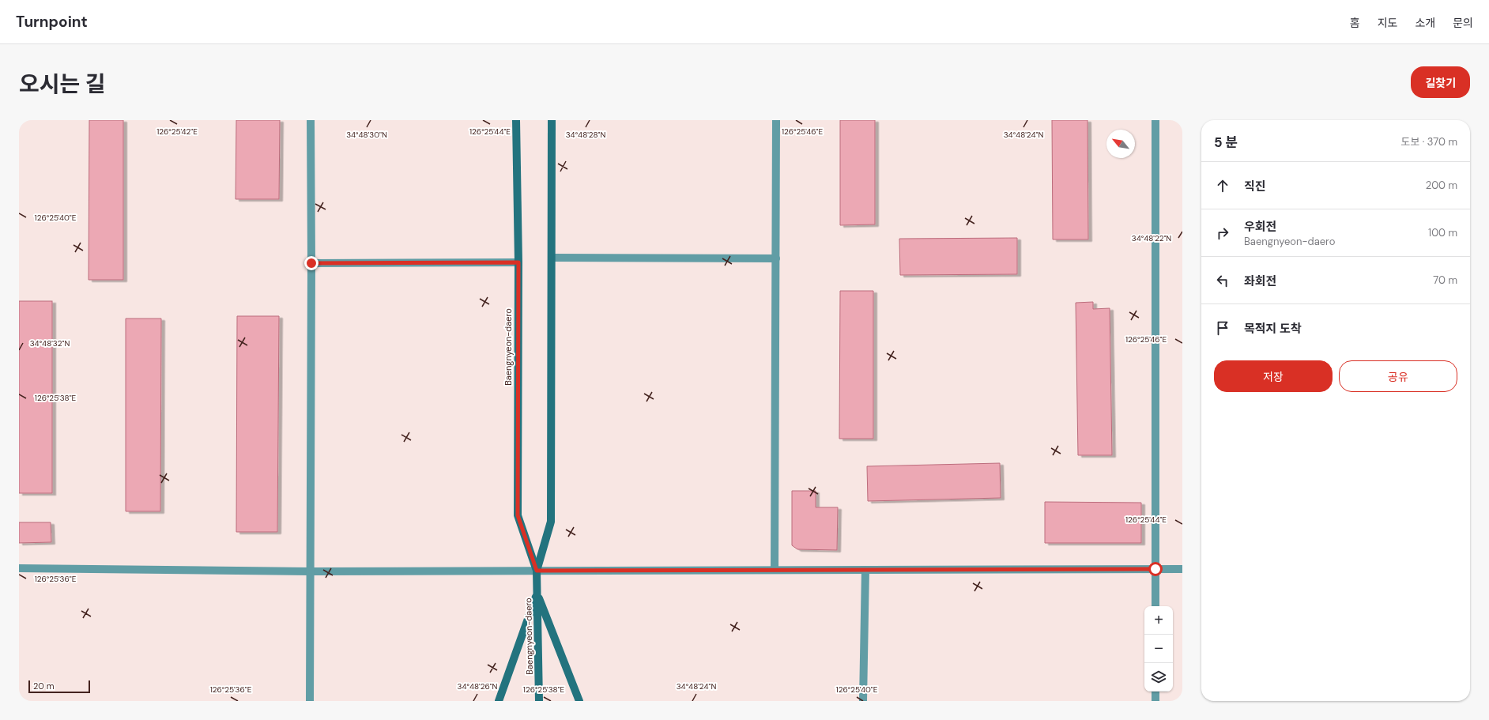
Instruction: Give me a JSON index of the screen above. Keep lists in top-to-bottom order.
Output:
{
  "streets": {
    "street": ["Baengnyeon-daero"]
  },
  "scale_bar": "20 m",
  "north": "top left",
  "page": {
    "header": "Turnpoint",
    "nav": [
      "홈",
      "지도",
      "소개",
      "문의"
    ],
    "title": "오시는 길",
    "buttons": [
      "길찾기",
      ["저장", "공유"]
    ],
    "heading": ["5 분", "도보 · 370 m"],
    "list": [
      ["직진", "200 m"],
      ["우회전", "Baengnyeon-daero", "100 m"],
      ["좌회전", "70 m"],
      "목적지 도착"
    ],
    "map_buttons": ["+", "−"],
    "scale": "20 m"
  },
  "coordinates": [
    "126°25'42\"E",
    "126°25'46\"E",
    "126°25'44\"E",
    "34°48'30\"N",
    "34°48'24\"N",
    "34°48'28\"N",
    "126°25'40\"E",
    "34°48'22\"N",
    "34°48'32\"N",
    "126°25'38\"E",
    "126°25'36\"E",
    "34°48'26\"N"
  ]
}
